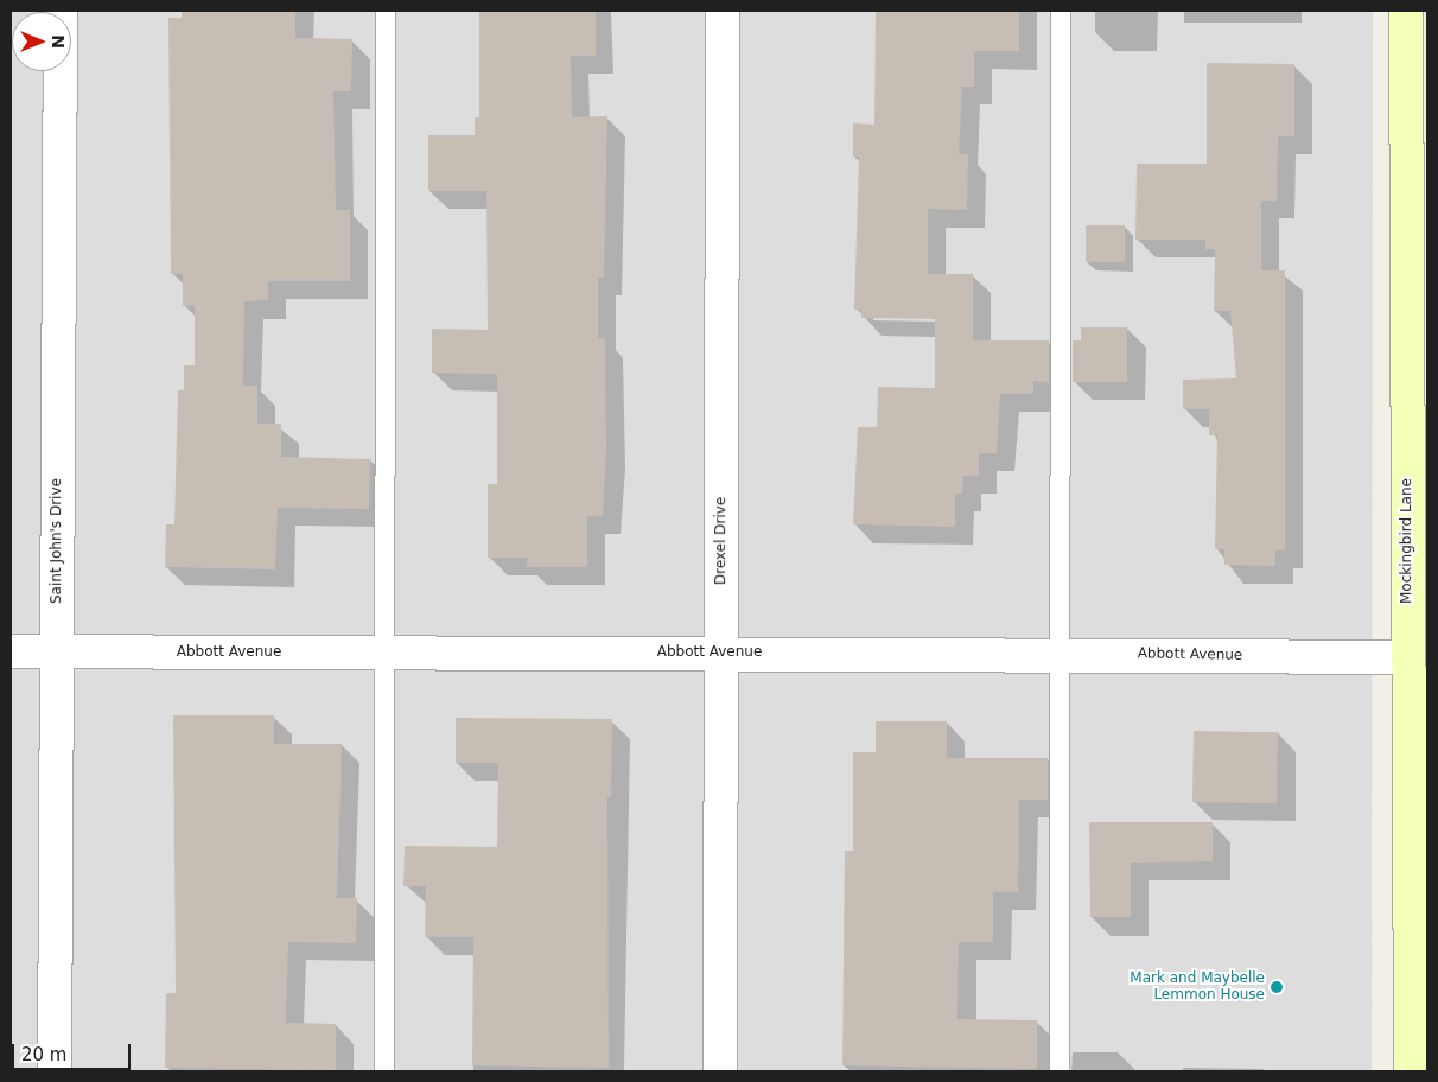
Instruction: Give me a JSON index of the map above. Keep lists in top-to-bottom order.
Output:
{
  "streets": {
    "main road": ["Mockingbird Lane"],
    "street": ["Saint John's Drive", "Drexel Drive", "Abbott Avenue"]
  },
  "crossings": [
    ["Saint John's Drive", "Abbott Avenue"],
    ["Drexel Drive", "Abbott Avenue"],
    ["Mockingbird Lane", "Abbott Avenue"]
  ],
  "places": ["Mark and Maybelle Lemmon House"],
  "scale_bar": "20 m",
  "north": "right"
}
